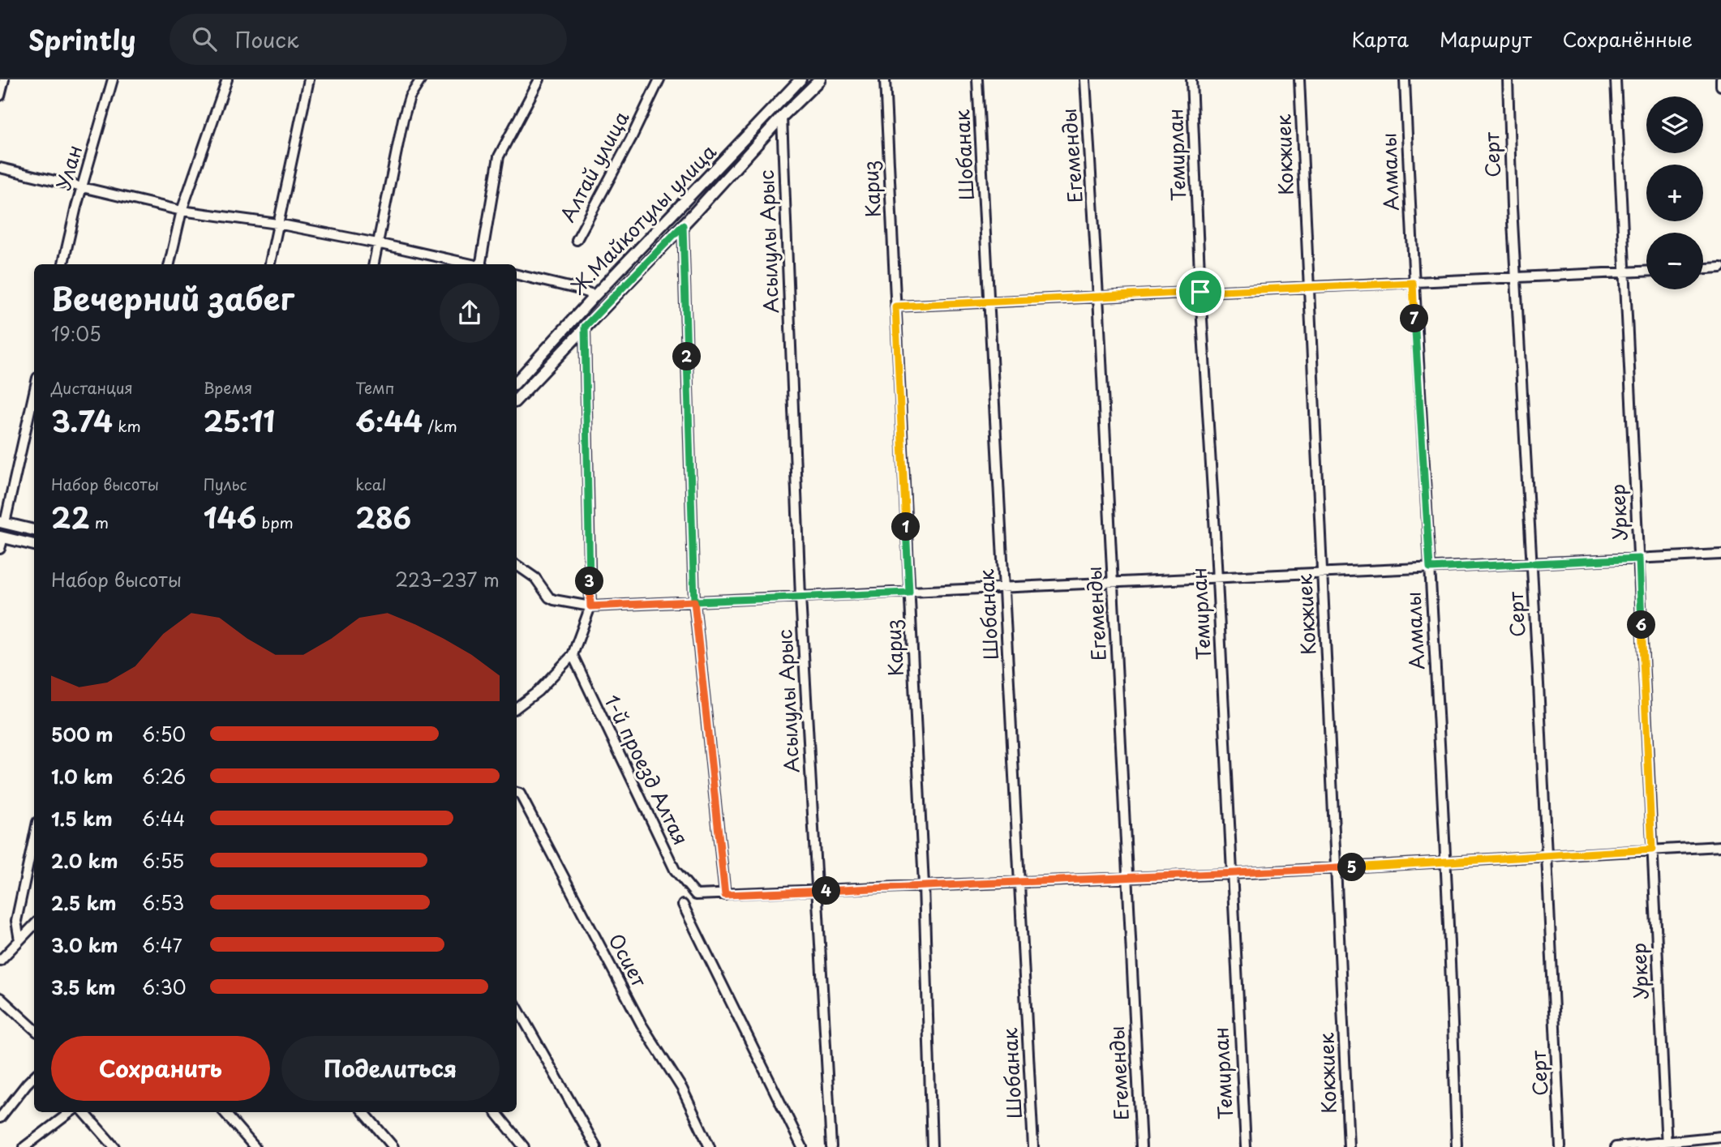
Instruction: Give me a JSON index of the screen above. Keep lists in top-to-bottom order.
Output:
{
  "streets": {
    "street": [
      "Шобанак",
      "Темирлан",
      "Кокжиек",
      "Серт",
      "Егеменды",
      "Алтай улица",
      "Улан",
      "Алмалы",
      "Кариз",
      "Ж.Майкотулы улица",
      "Асылулы Арыс",
      "Уркер",
      "1-й проезд Алтая",
      "Осиет"
    ]
  },
  "crossings": [
    ["Ж.Майкотулы улица", "Асылулы Арыс"]
  ],
  "page": {
    "header": "Sprintly",
    "search": "Поиск",
    "nav": ["Карта", "Маршрут", "Сохранённые"],
    "map_buttons": ["+", "−"],
    "heading": ["Вечерний забег", "19:05"],
    "pins": [
      "7",
      "2",
      "1",
      "3",
      "6",
      "5",
      "4"
    ],
    "stats": [
      ["Дистанция", "3.74 km"],
      ["Время", "25:11"],
      ["Темп", "6:44 /km"],
      ["Набор высоты", "22 m"],
      ["Пульс", "146 bpm"],
      ["kcal", "286"]
    ],
    "chart": ["Набор высоты", "223–237 m"],
    "list": [
      {
        "name": "500 m",
        "note": "6:50"
      },
      {
        "name": "1.0 km",
        "note": "6:26"
      },
      {
        "name": "1.5 km",
        "note": "6:44"
      },
      {
        "name": "2.0 km",
        "note": "6:55"
      },
      {
        "name": "2.5 km",
        "note": "6:53"
      },
      {
        "name": "3.0 km",
        "note": "6:47"
      },
      {
        "name": "3.5 km",
        "note": "6:30"
      }
    ],
    "buttons": ["Сохранить", "Поделиться"]
  }
}
